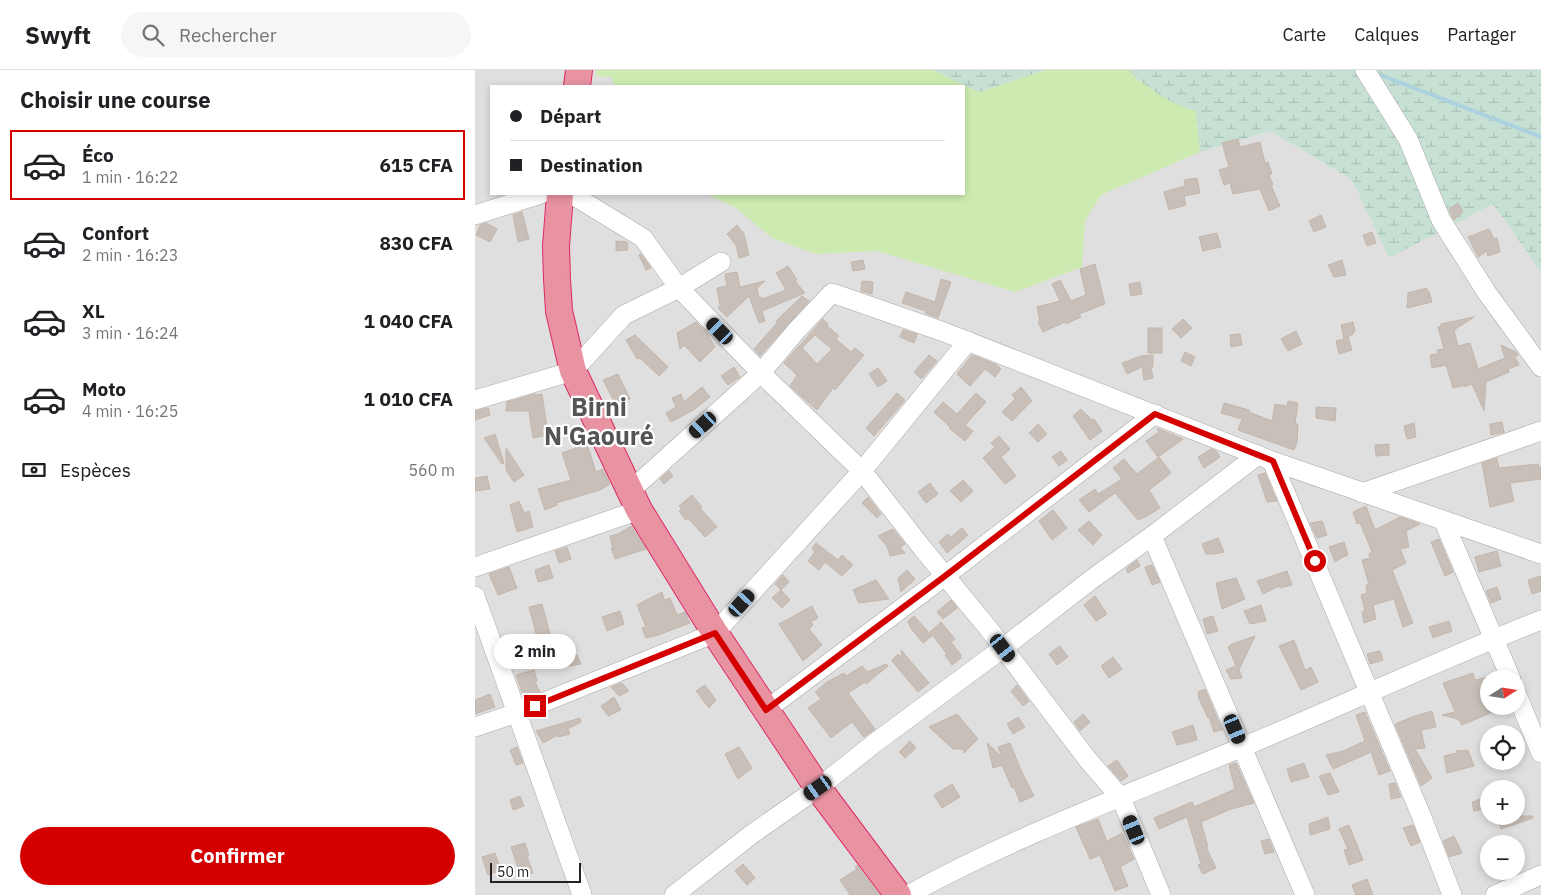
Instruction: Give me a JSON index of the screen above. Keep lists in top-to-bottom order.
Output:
{
  "districts": ["Birni N'Gaouré"],
  "scale_bar": "50 m",
  "north": "right",
  "page": {
    "header": "Swyft",
    "search": "Rechercher",
    "nav": ["Carte", "Calques", "Partager"],
    "heading": "Choisir une course",
    "banner": ["Départ", "Destination"],
    "list": [
      {
        "name": "Éco",
        "note": "1 min · 16:22",
        "value": "615 CFA"
      },
      {
        "name": "Confort",
        "note": "2 min · 16:23",
        "value": "830 CFA"
      },
      {
        "name": "XL",
        "note": "3 min · 16:24",
        "value": "1 040 CFA"
      },
      {
        "name": "Moto",
        "note": "4 min · 16:25",
        "value": "1 010 CFA"
      }
    ],
    "pay": ["Espèces", "560 m"],
    "bubble": "2 min",
    "map_buttons": ["+", "−"],
    "buttons": "Confirmer",
    "scale": "50 m"
  }
}
